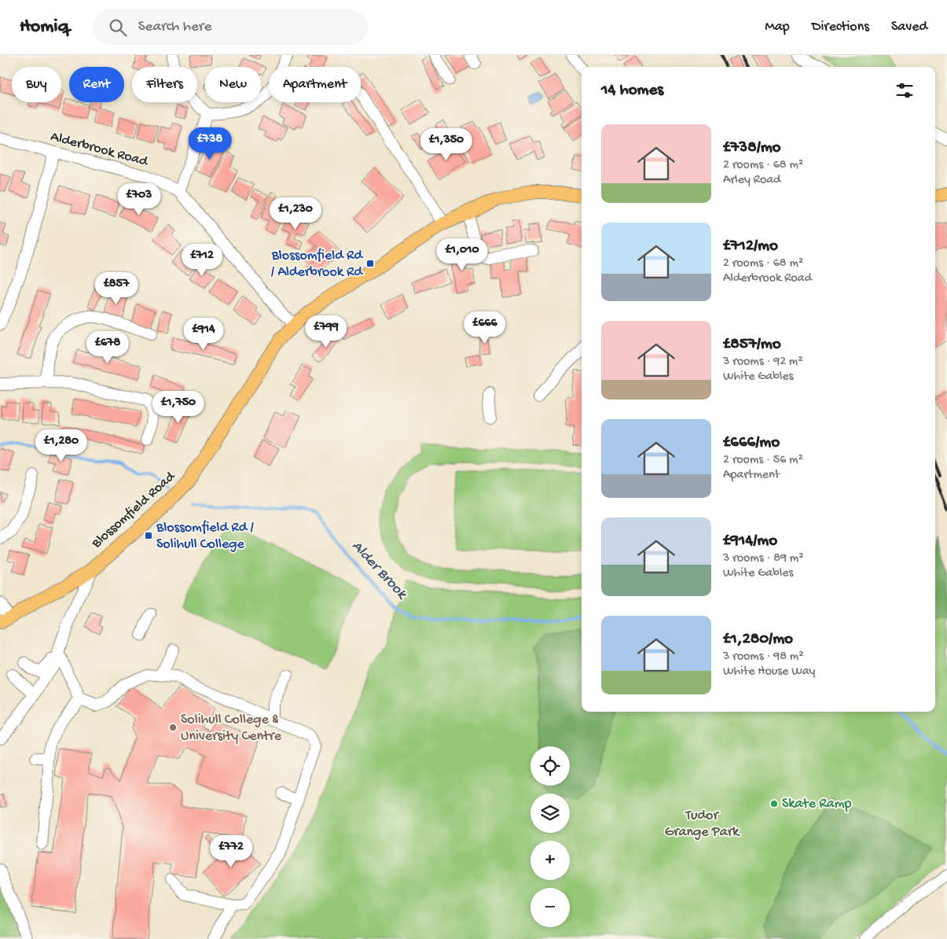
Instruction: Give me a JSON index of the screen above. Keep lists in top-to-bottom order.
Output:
{
  "streets": {
    "main road": ["Blossomfield Road"],
    "street": ["Alderbrook Road"]
  },
  "crossings": [
    ["Alderbrook Road", "Blossomfield Road"]
  ],
  "water": ["Alder Brook"],
  "parks": ["Tudor Grange Park"],
  "places": {
    "transit": ["Blossomfield Rd / Alderbrook Rd", "Blossomfield Rd / Solihull College"],
    "other": ["Solihull College & University Centre", "Skate Ramp"]
  },
  "page": {
    "header": "Homiq",
    "search": "Search here",
    "nav": ["Map", "Directions", "Saved"],
    "chip": [
      "Buy",
      "Rent",
      "Filters",
      "New",
      "Apartment"
    ],
    "heading": "14 homes",
    "list": [
      {
        "name": "£738/mo",
        "note": "2 rooms · 68 m² · Arley Road"
      },
      {
        "name": "£712/mo",
        "note": "2 rooms · 68 m² · Alderbrook Road"
      },
      {
        "name": "£857/mo",
        "note": "3 rooms · 92 m² · White Gables"
      },
      {
        "name": "£666/mo",
        "note": "2 rooms · 56 m² · Apartment"
      },
      {
        "name": "£914/mo",
        "note": "3 rooms · 89 m² · White Gables"
      },
      {
        "name": "£1,280/mo",
        "note": "3 rooms · 98 m² · White House Way"
      }
    ],
    "price": [
      "£738",
      "£1,350",
      "£703",
      "£1,230",
      "£1,010",
      "£712",
      "£857",
      "£666",
      "£799",
      "£914",
      "£678",
      "£1,750",
      "£1,280",
      "£772"
    ],
    "map_buttons": ["+", "−"]
  }
}
